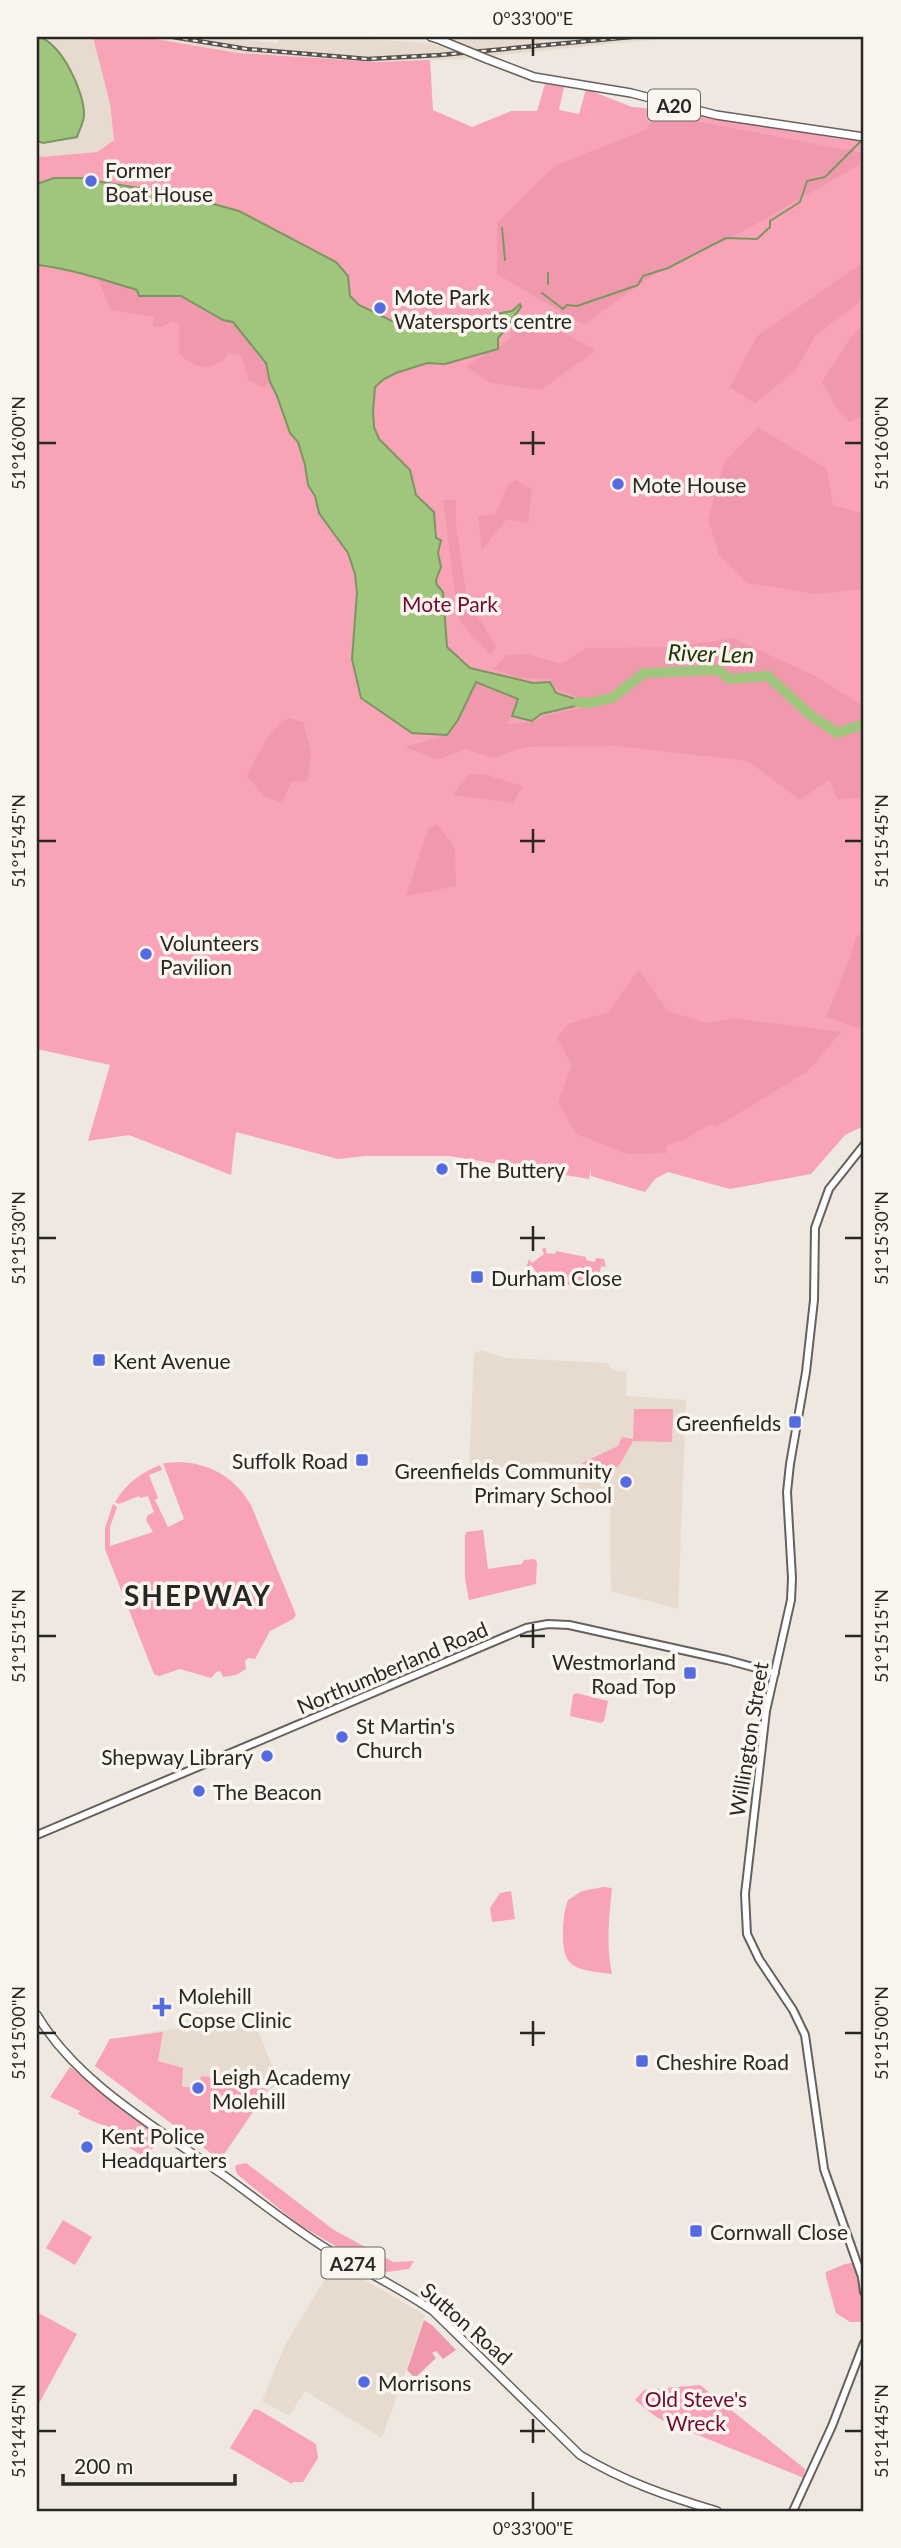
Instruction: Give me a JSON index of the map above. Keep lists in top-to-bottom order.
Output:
{
  "streets": {
    "main road": ["A20", "A274", "Sutton Road"],
    "street": ["Northumberland Road", "Willington Street"]
  },
  "crossings": [
    ["Northumberland Road", "Willington Street"]
  ],
  "districts": ["SHEPWAY"],
  "water": ["River Len"],
  "parks": ["Mote Park", "Old Steve's Wreck"],
  "places": {
    "other": [
      "Former Boat House",
      "Mote Park Watersports centre",
      "Mote House",
      "Volunteers Pavilion",
      "The Buttery",
      "Greenfields Community Primary School",
      "St Martin's Church",
      "Shepway Library",
      "The Beacon",
      "Leigh Academy Molehill",
      "Kent Police Headquarters",
      "Morrisons"
    ],
    "transit": [
      "Durham Close",
      "Kent Avenue",
      "Greenfields",
      "Suffolk Road",
      "Westmorland Road Top",
      "Cheshire Road",
      "Cornwall Close"
    ],
    "health": ["Molehill Copse Clinic"]
  },
  "scale_bar": "200 m",
  "coordinates": [
    "0°33'00\"E",
    "51°16'00\"N",
    "51°15'45\"N",
    "51°15'30\"N",
    "51°15'15\"N",
    "51°15'00\"N",
    "51°14'45\"N"
  ]
}
